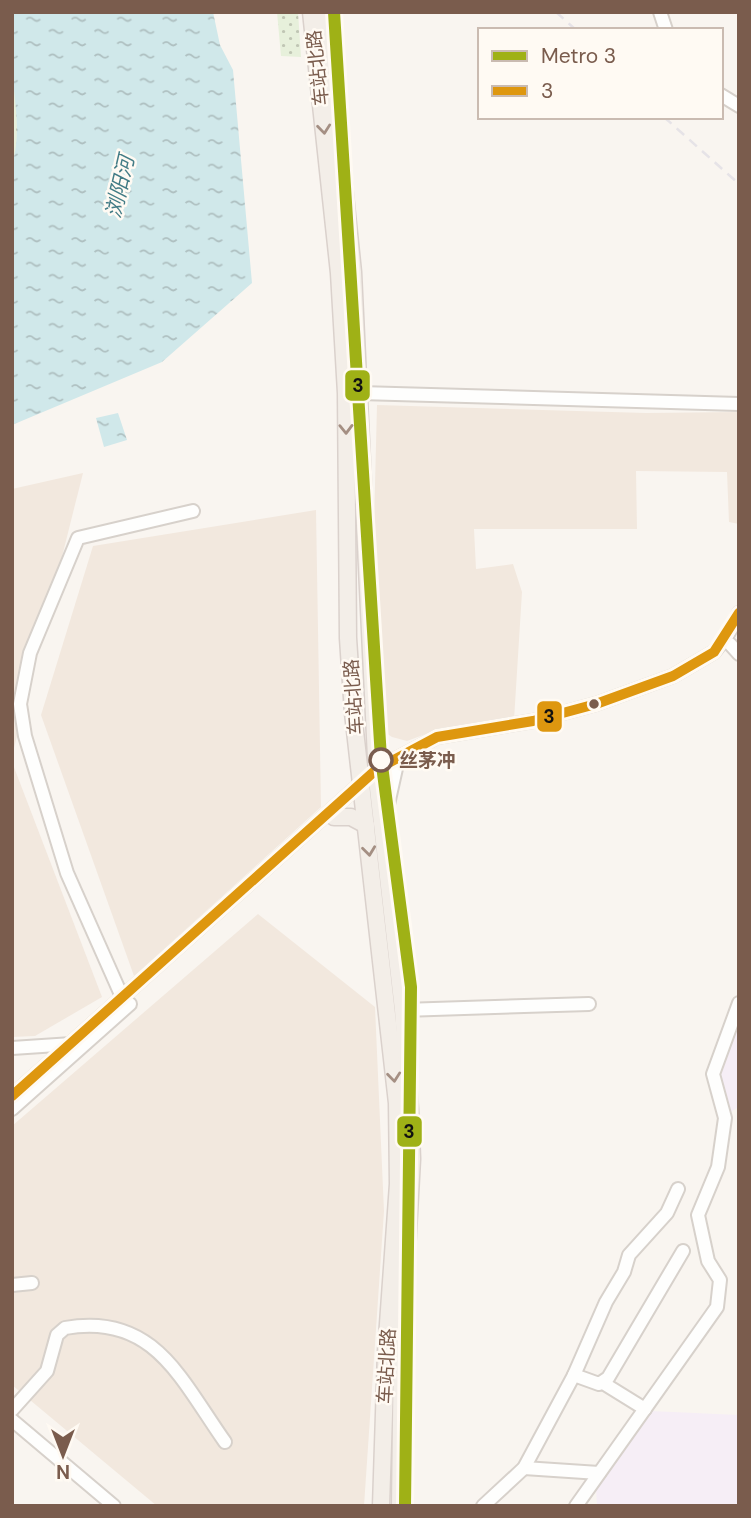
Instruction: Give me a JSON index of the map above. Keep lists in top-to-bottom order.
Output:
{
  "streets": {
    "main road": ["车站北路"]
  },
  "water": ["浏阳河"],
  "places": ["丝茅冲"],
  "lines": ["metro line 3", "transit line 3"],
  "legend": ["Metro 3", "3"],
  "north": "bottom"
}
